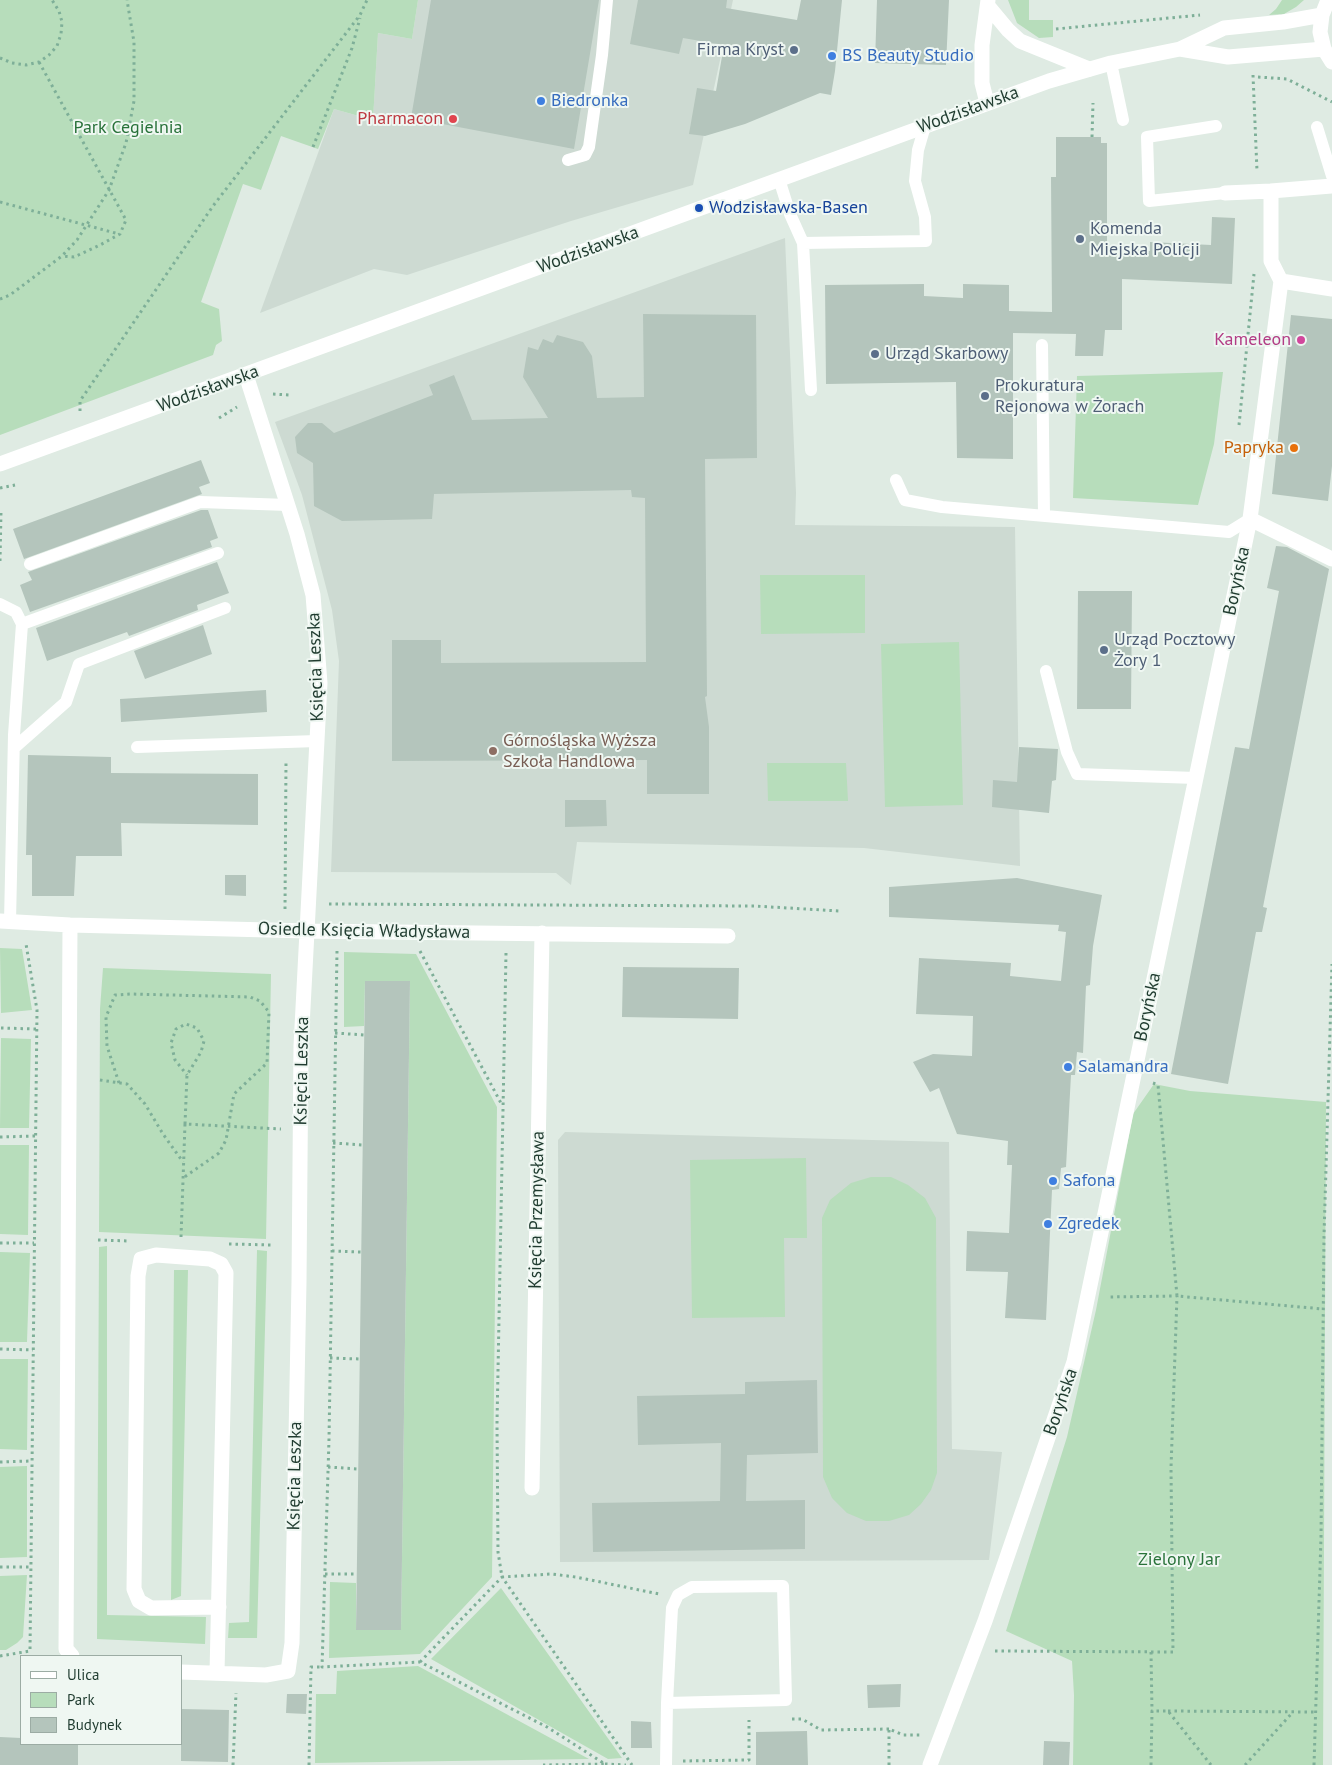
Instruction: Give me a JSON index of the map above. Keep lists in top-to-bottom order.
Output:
{
  "streets": {
    "street": [
      "Wodzisławska",
      "Boryńska",
      "Księcia Leszka",
      "Osiedle Księcia Władysława",
      "Księcia Przemysława"
    ]
  },
  "crossings": [
    ["Wodzisławska", "Księcia Leszka"],
    ["Księcia Leszka", "Osiedle Księcia Władysława"],
    ["Osiedle Księcia Władysława", "Księcia Przemysława"]
  ],
  "parks": ["Park Cegielnia", "Zielony Jar"],
  "places": [
    "Firma Kryst",
    "BS Beauty Studio",
    "Biedronka",
    "Pharmacon",
    "Wodzisławska-Basen",
    "Komenda Miejska Policji",
    "Kameleon",
    "Urząd Skarbowy",
    "Prokuratura Rejonowa w Żorach",
    "Papryka",
    "Urząd Pocztowy Żory 1",
    "Górnośląska Wyższa Szkoła Handlowa",
    "Salamandra",
    "Safona",
    "Zgredek"
  ],
  "legend": ["Ulica", "Park", "Budynek"]
}
